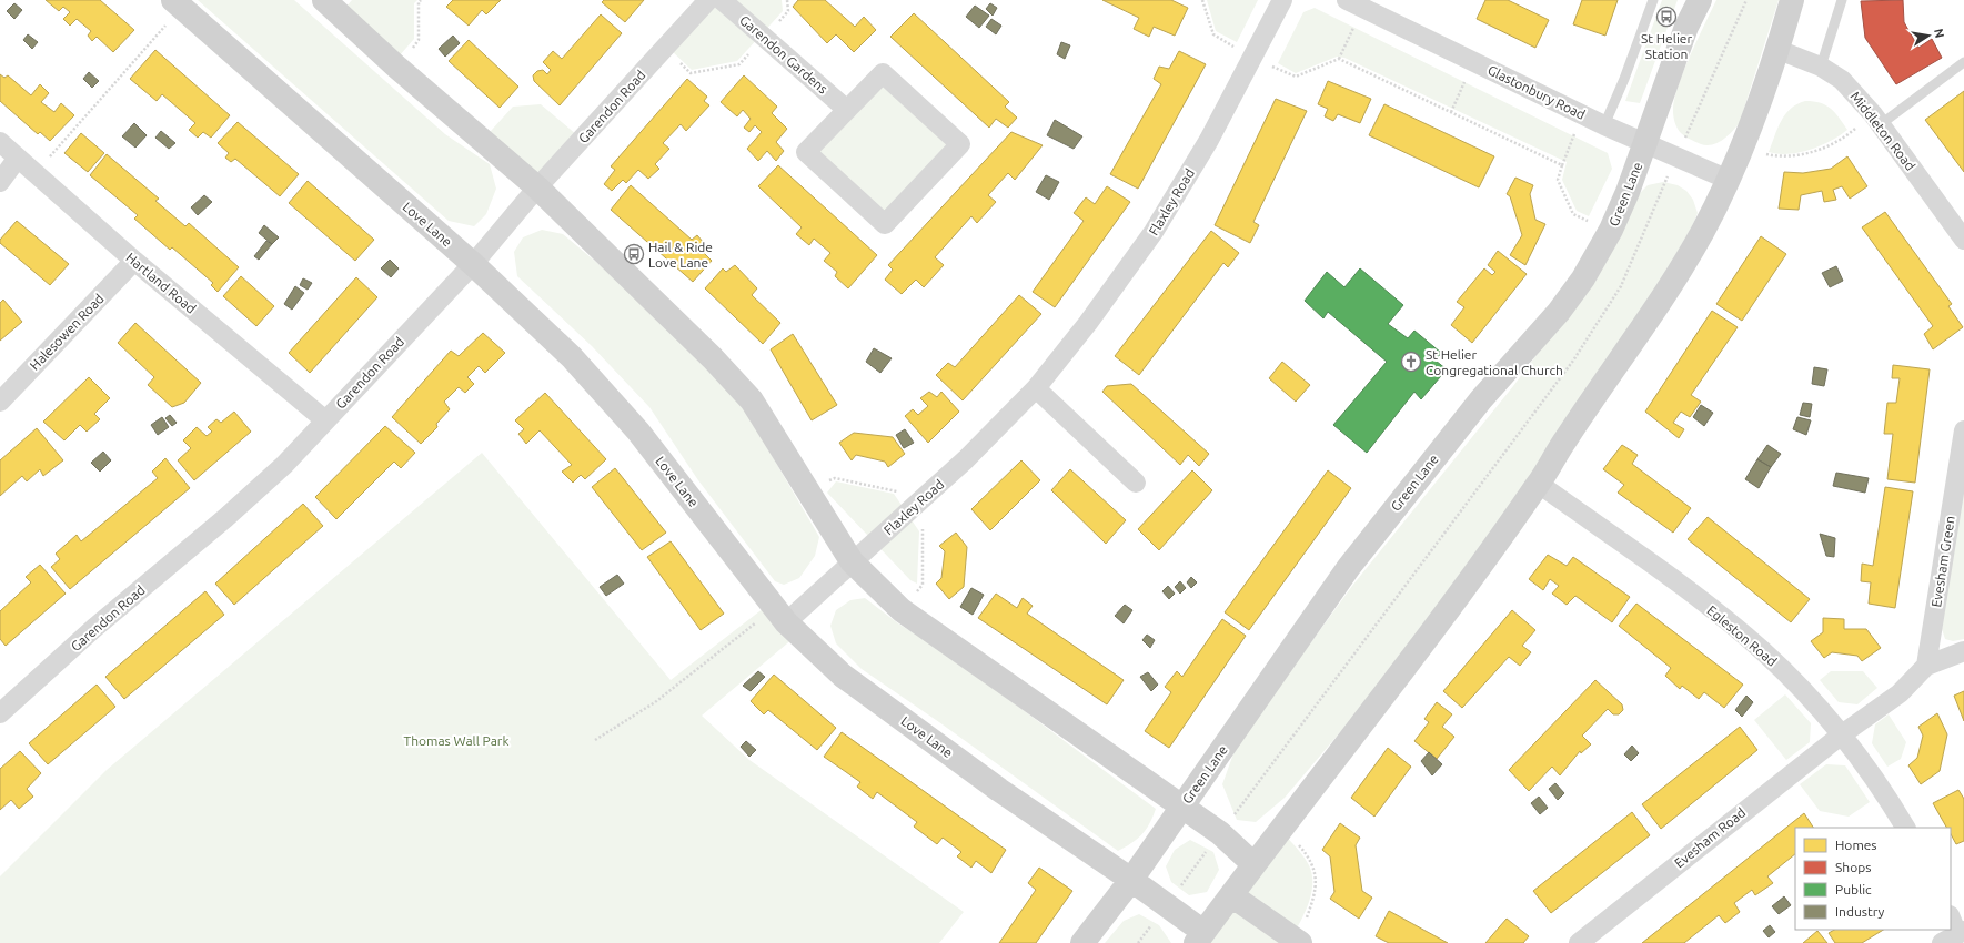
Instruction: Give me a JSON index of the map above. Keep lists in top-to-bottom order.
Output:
{
  "streets": {
    "street": [
      "Garendon Gardens",
      "Glastonbury Road",
      "Garendon Road",
      "Middleton Road",
      "Green Lane",
      "Flaxley Road",
      "Love Lane",
      "Hartland Road",
      "Halesowen Road",
      "Evesham Green",
      "Egleston Road",
      "Evesham Road"
    ]
  },
  "crossings": [
    ["Glastonbury Road", "Green Lane"],
    ["Garendon Road", "Love Lane"],
    ["Garendon Road", "Hartland Road"],
    ["Green Lane", "Love Lane"],
    ["Flaxley Road", "Love Lane"],
    ["Hartland Road", "Halesowen Road"],
    ["Egleston Road", "Evesham Road"]
  ],
  "parks": ["Thomas Wall Park"],
  "places": {
    "bus stop": ["St Helier Station", "Hail & Ride Love Lane"],
    "church": ["St Helier Congregational Church"]
  },
  "legend": [
    "Homes",
    "Shops",
    "Public",
    "Industry"
  ],
  "north": "right"
}
